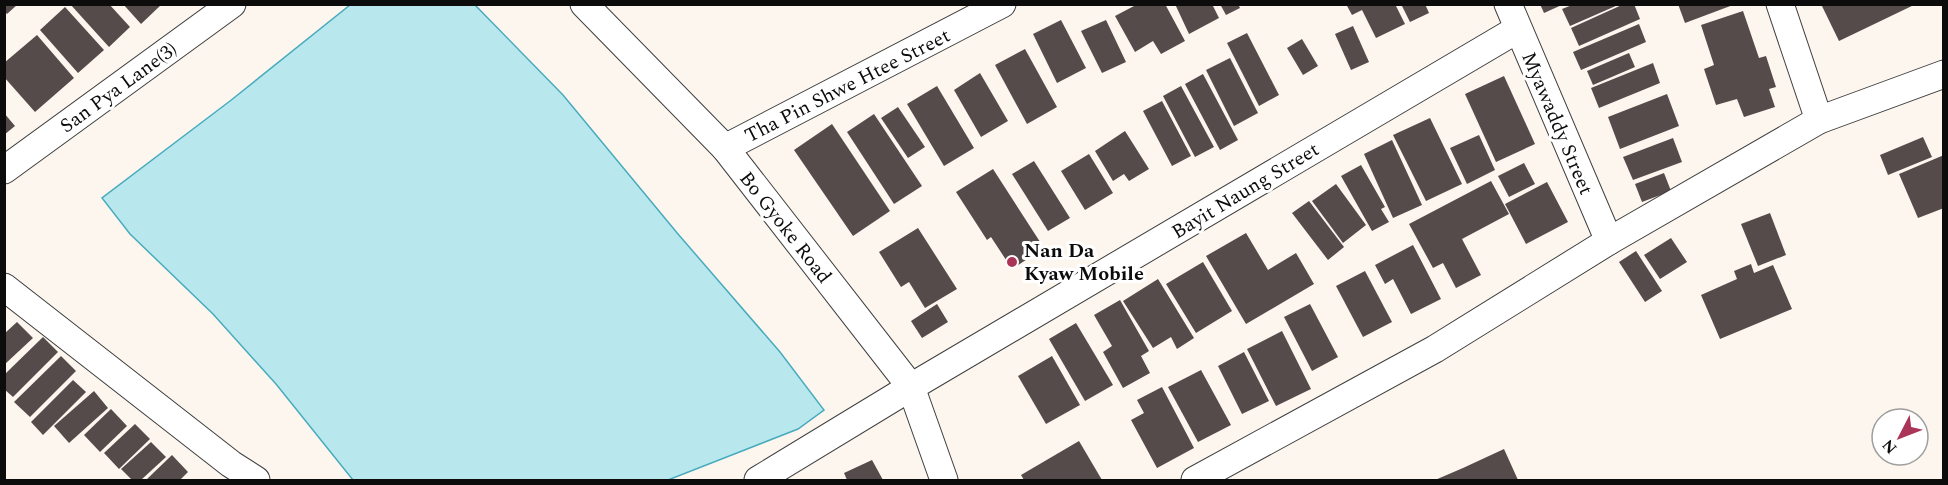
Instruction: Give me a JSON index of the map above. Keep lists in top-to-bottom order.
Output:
{
  "streets": {
    "street": [
      "Tha Pin Shwe Htee Street",
      "San Pya Lane(3)",
      "Myawaddy Street",
      "Bayit Naung Street",
      "Bo Gyoke Road"
    ]
  },
  "crossings": [
    ["Tha Pin Shwe Htee Street", "Bo Gyoke Road"],
    ["Myawaddy Street", "Bayit Naung Street"],
    ["Bayit Naung Street", "Bo Gyoke Road"]
  ],
  "places": ["Nan Da Kyaw Mobile"],
  "north": "bottom left"
}
